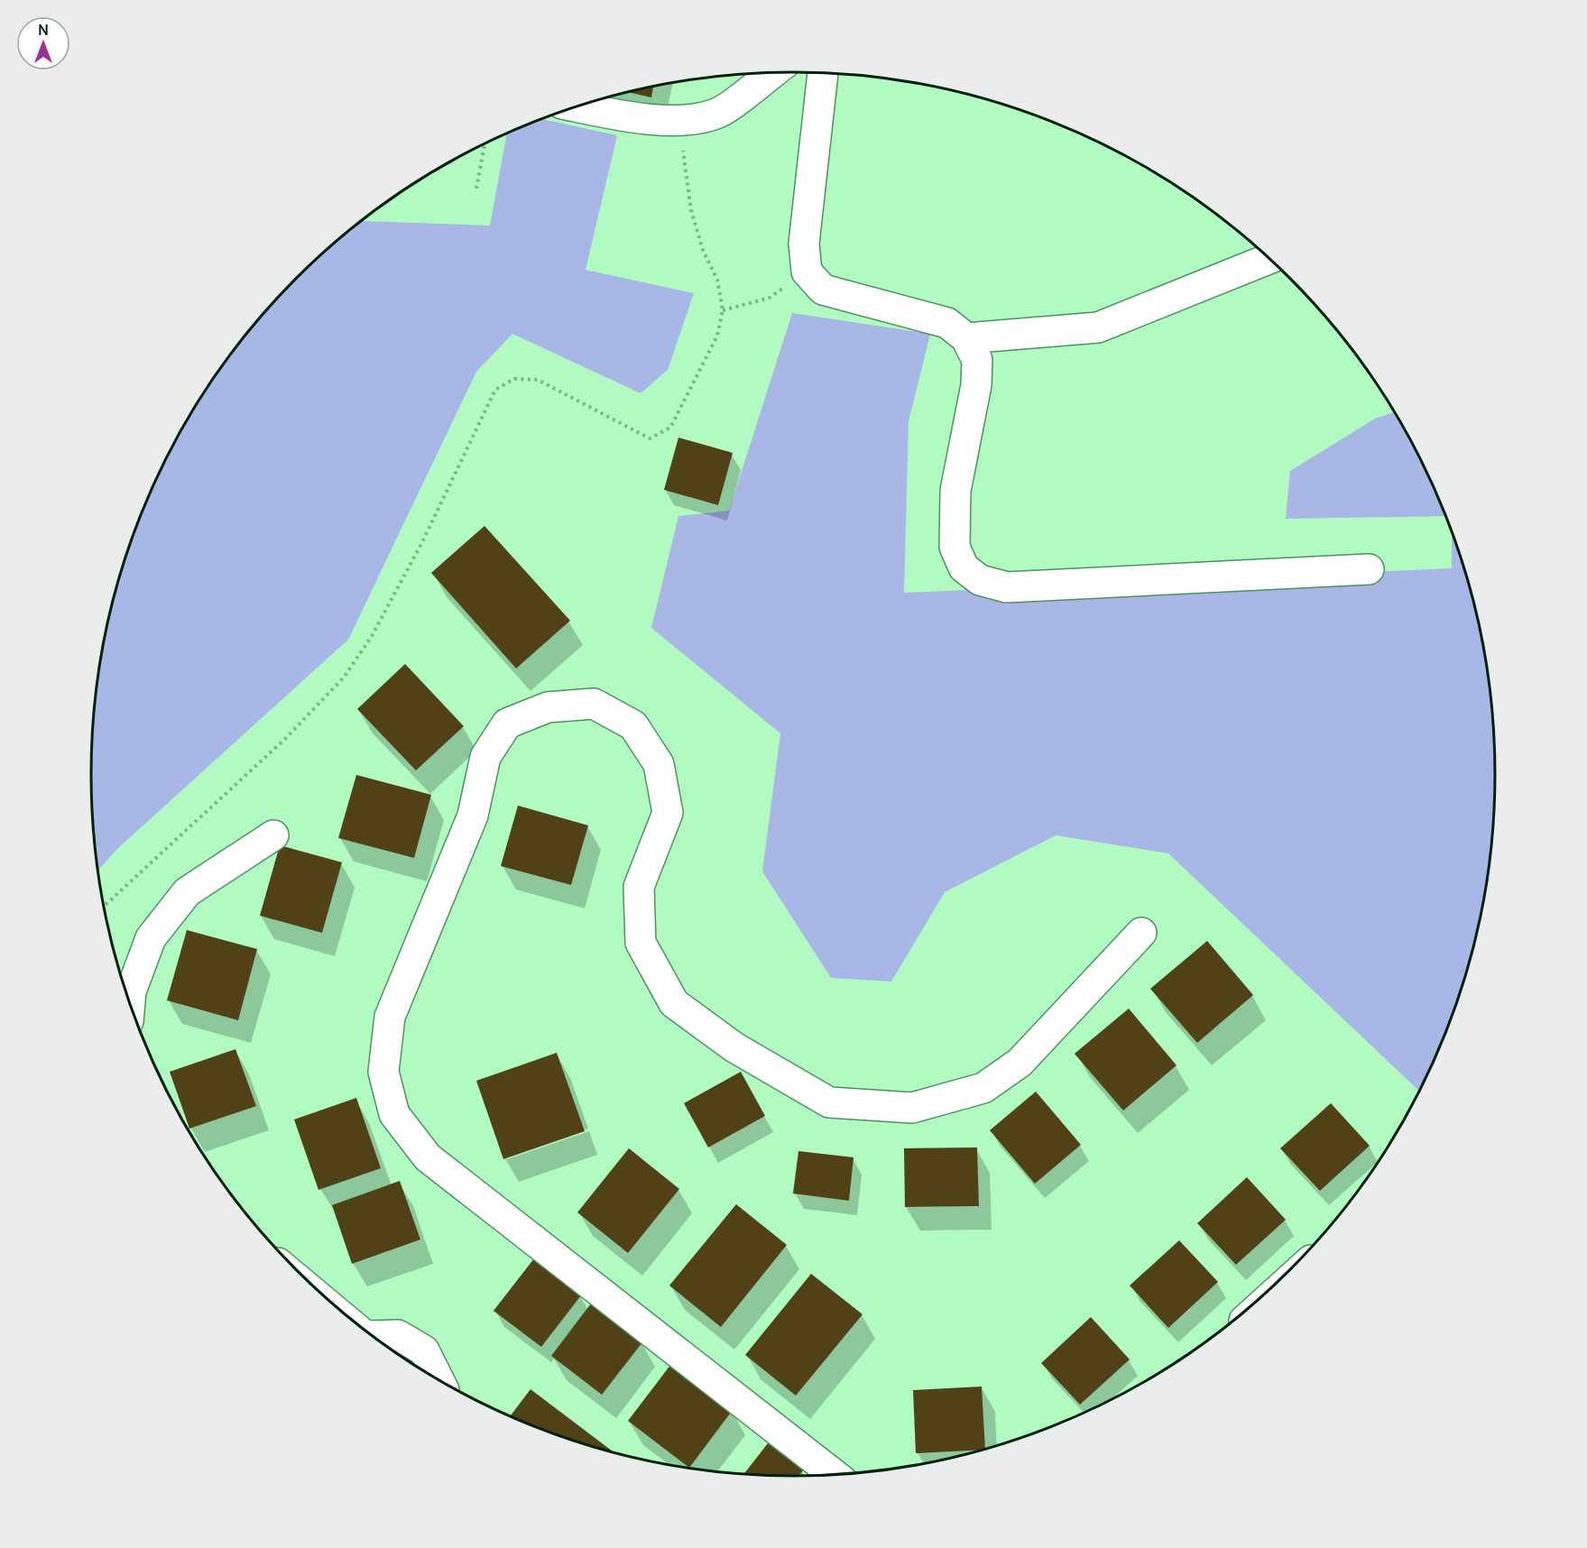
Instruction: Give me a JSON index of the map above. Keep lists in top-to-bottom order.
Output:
{
  "north": "top"
}
